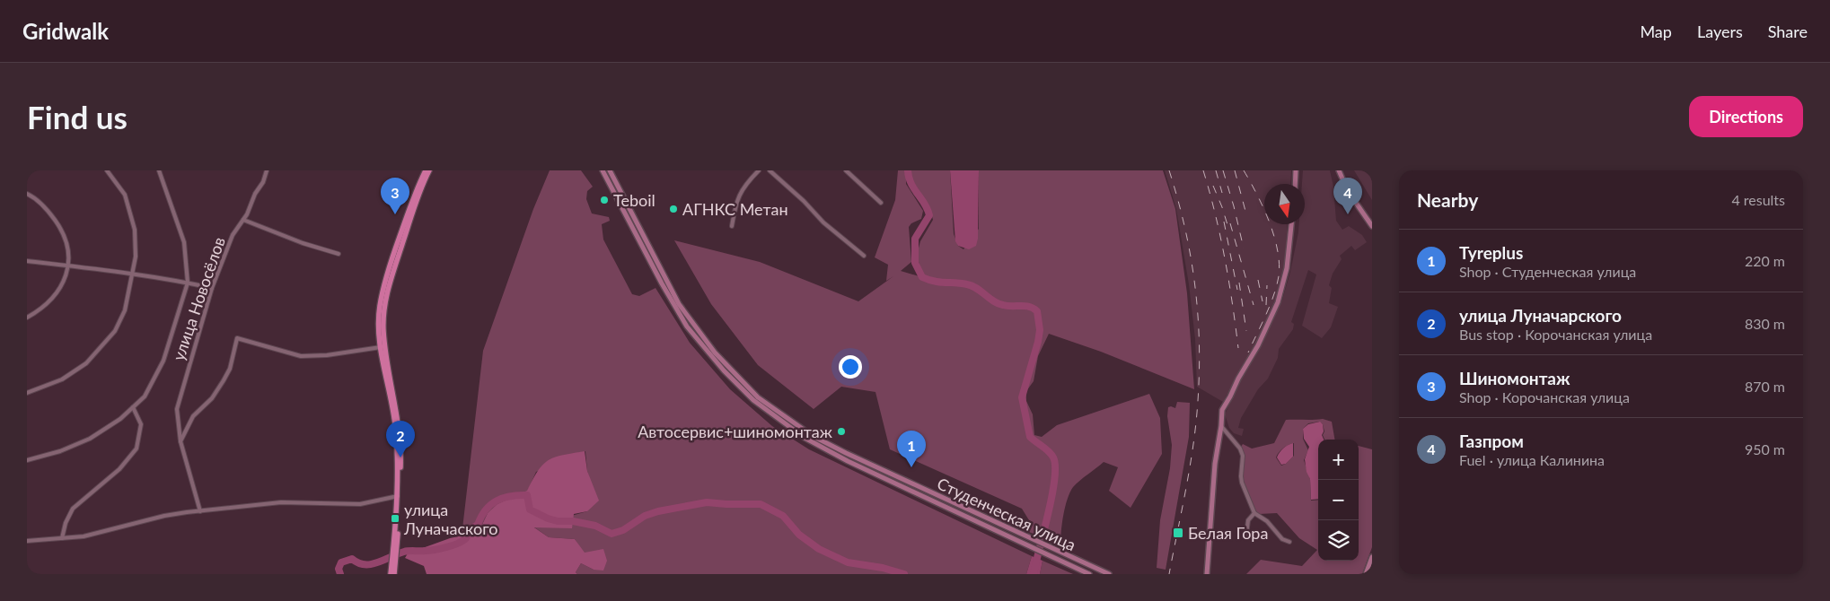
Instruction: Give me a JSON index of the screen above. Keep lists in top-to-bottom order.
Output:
{
  "streets": {
    "main road": ["Студенческая улица"],
    "street": ["улица Новосёлов"]
  },
  "places": {
    "other": ["Teboil", "АГНКС Метан", "Автосервис+шиномонтаж"],
    "transit": ["улица Луначаского", "Белая Гора"]
  },
  "north": "bottom",
  "page": {
    "header": "Gridwalk",
    "nav": ["Map", "Layers", "Share"],
    "buttons": "Directions",
    "title": "Find us",
    "heading": ["Nearby", "4 results"],
    "pins": [
      "3",
      "4",
      "2",
      "1"
    ],
    "list": [
      {
        "mark": "1",
        "name": "Tyreplus",
        "note": "Shop · Студенческая улица",
        "value": "220 m"
      },
      {
        "mark": "2",
        "name": "улица Луначарского",
        "note": "Bus stop · Корочанская улица",
        "value": "830 m"
      },
      {
        "mark": "3",
        "name": "Шиномонтаж",
        "note": "Shop · Корочанская улица",
        "value": "870 m"
      },
      {
        "mark": "4",
        "name": "Газпром",
        "note": "Fuel · улица Калинина",
        "value": "950 m"
      }
    ],
    "map_buttons": ["+", "−"]
  }
}
